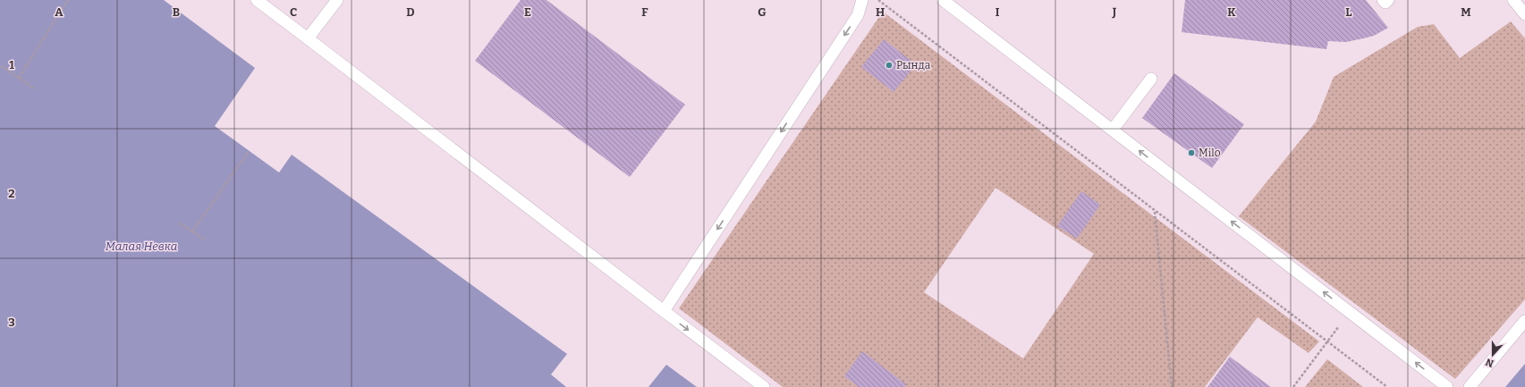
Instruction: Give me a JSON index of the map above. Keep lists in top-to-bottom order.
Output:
{
  "water": ["Малая Невка"],
  "places": ["Рында", "Milo"],
  "north": "bottom",
  "grid": {
    "columns": [
      "A",
      "B",
      "C",
      "D",
      "E",
      "F",
      "G",
      "H",
      "I",
      "J",
      "K",
      "L",
      "M"
    ],
    "rows": ["1", "2", "3"]
  }
}
